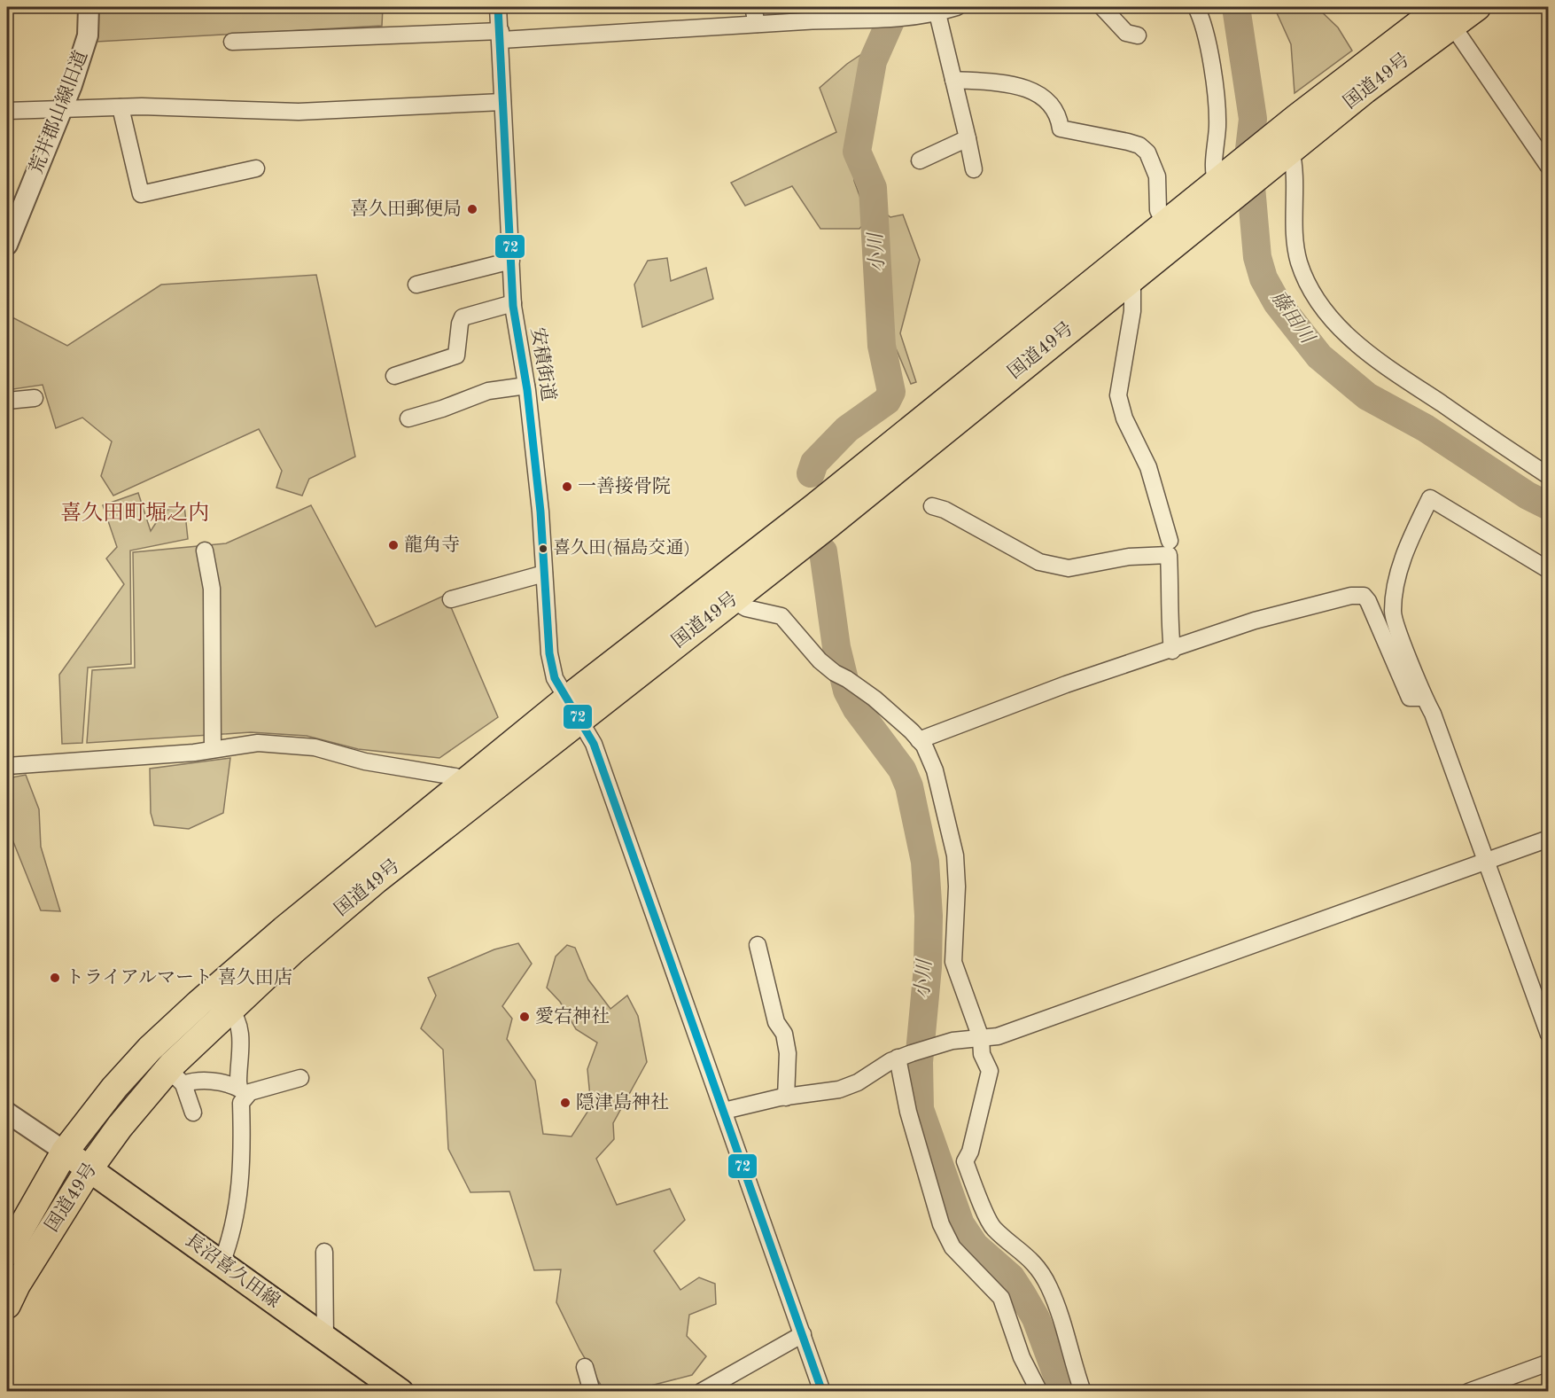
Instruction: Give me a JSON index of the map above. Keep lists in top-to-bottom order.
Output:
{
  "streets": {
    "highway": ["国道49号"],
    "main road": ["長沼喜久田線"],
    "street": ["荒井郡山線旧道", "安積街道"]
  },
  "crossings": [
    ["国道49号", "安積街道"],
    ["国道49号", "長沼喜久田線"]
  ],
  "districts": ["喜久田町堀之内"],
  "water": ["小川", "藤田川"],
  "places": [
    "喜久田郵便局",
    "一善接骨院",
    "龍角寺",
    "喜久田(福島交通)",
    "トライアルマート 喜久田店",
    "愛宕神社",
    "隠津島神社"
  ],
  "lines": ["transit line 72"]
}
